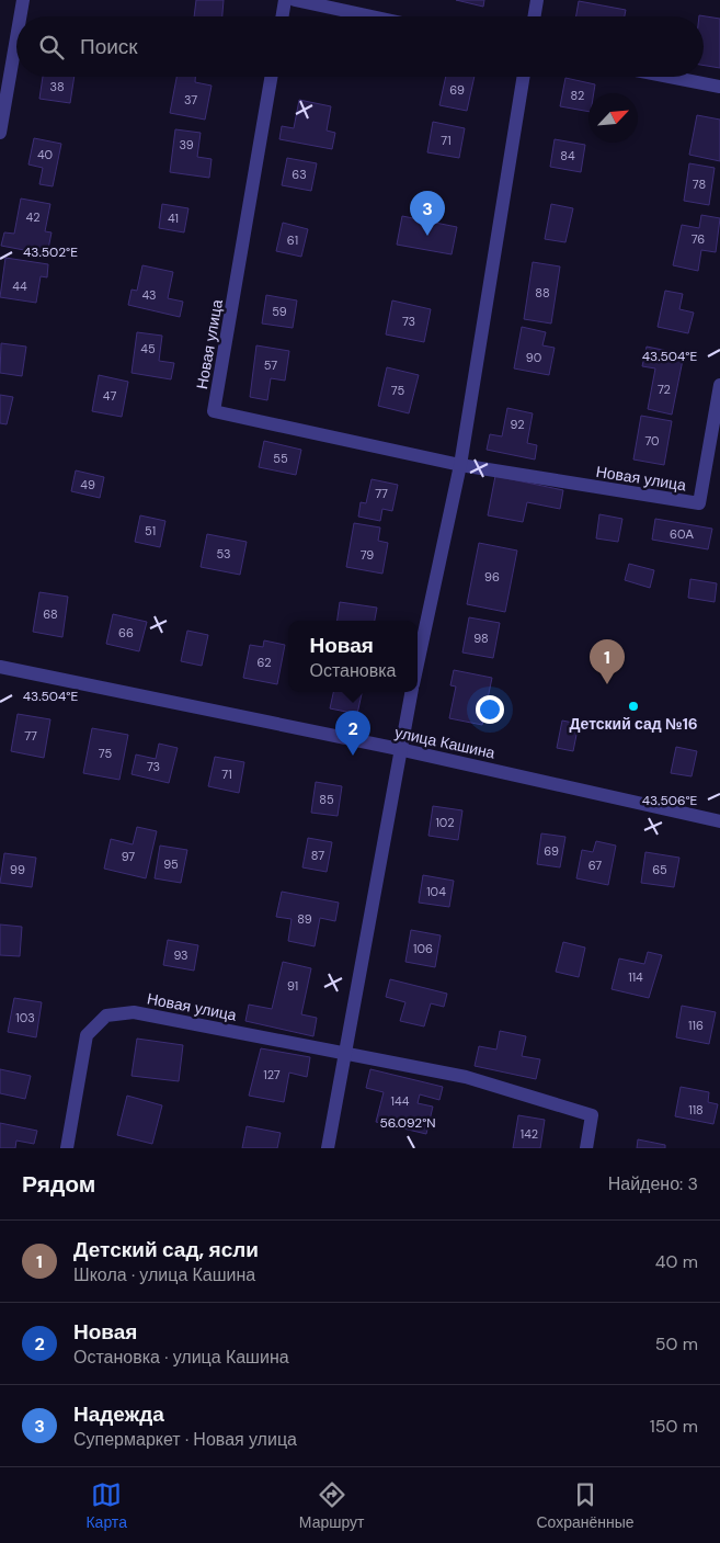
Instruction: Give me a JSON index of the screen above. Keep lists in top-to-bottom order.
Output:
{
  "streets": {
    "street": ["Новая улица", "улица Кашина"]
  },
  "places": ["Детский сад №16"],
  "house_numbers": [
    "38",
    "69",
    "82",
    "37",
    "71",
    "39",
    "40",
    "84",
    "63",
    "78",
    "42",
    "41",
    "76",
    "61",
    "44",
    "88",
    "43",
    "59",
    "73",
    "45",
    "90",
    "57",
    "72",
    "75",
    "47",
    "92",
    "70",
    "55",
    "49",
    "77",
    "51",
    "60А",
    "53",
    "79",
    "96",
    "68",
    "66",
    "98",
    "62",
    "77",
    "75",
    "73",
    "71",
    "85",
    "102",
    "69",
    "87",
    "97",
    "95",
    "67",
    "99",
    "65",
    "104",
    "89",
    "106",
    "93",
    "114",
    "91",
    "103",
    "116",
    "127",
    "144",
    "118",
    "142"
  ],
  "north": "top right",
  "page": {
    "search": "Поиск",
    "pins": ["3", "1", "2"],
    "popup": ["Новая", "Остановка"],
    "heading": ["Рядом", "Найдено: 3"],
    "list": [
      {
        "mark": "1",
        "name": "Детский сад, ясли",
        "note": "Школа · улица Кашина",
        "value": "40 m"
      },
      {
        "mark": "2",
        "name": "Новая",
        "note": "Остановка · улица Кашина",
        "value": "50 m"
      },
      {
        "mark": "3",
        "name": "Надежда",
        "note": "Супермаркет · Новая улица",
        "value": "150 m"
      }
    ],
    "nav": ["Карта", "Маршрут", "Сохранённые"]
  },
  "coordinates": [
    "43.502°E",
    "43.504°E",
    "43.506°E",
    "56.092°N"
  ]
}
